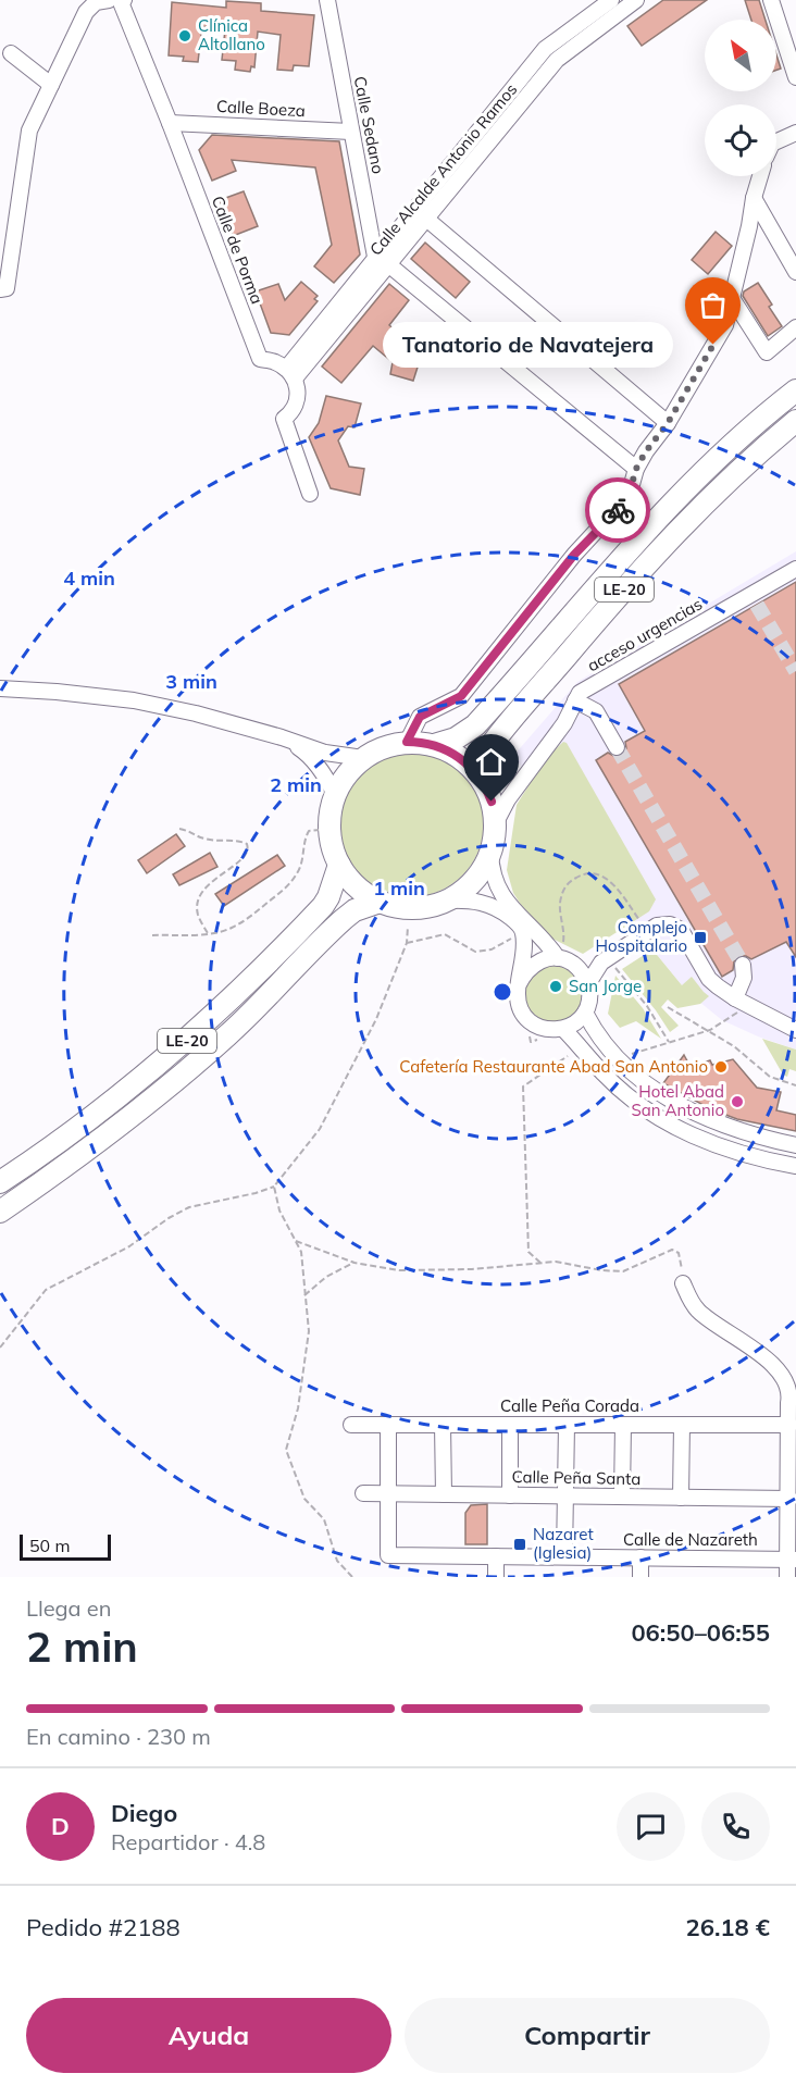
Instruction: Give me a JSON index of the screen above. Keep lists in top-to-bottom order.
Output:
{
  "streets": {
    "highway": ["LE-20"],
    "street": [
      "Calle Boeza",
      "Calle Sedano",
      "Calle Alcalde Antonio Ramos",
      "Calle de Porma",
      "acceso urgencias",
      "Calle Peña Corada",
      "Calle Peña Santa",
      "Calle de Nazareth"
    ]
  },
  "crossings": [
    ["Calle Boeza", "Calle Sedano"],
    ["Calle Boeza", "Calle de Porma"],
    ["Calle Sedano", "Calle Alcalde Antonio Ramos"],
    ["Calle Alcalde Antonio Ramos", "Calle de Porma"],
    ["LE-20", "acceso urgencias"],
    ["Calle Peña Santa", "Calle de Nazareth"]
  ],
  "places": {
    "other": [
      "Clínica Altollano",
      "Tanatorio de Navatejera",
      "San Jorge",
      "Cafetería Restaurante Abad San Antonio",
      "Hotel Abad San Antonio"
    ],
    "transit": ["Complejo Hospitalario", "Nazaret (Iglesia)"]
  },
  "scale_bar": "50 m",
  "north": "top left",
  "page": {
    "bubble": "Tanatorio de Navatejera",
    "scale": "50 m",
    "heading": ["2 min", "Llega en", "06:50–06:55"],
    "panel": [
      "Diego",
      "Repartidor · 4.8",
      "Pedido #2188",
      "26.18 €"
    ],
    "bar": "En camino · 230 m",
    "round": "D",
    "buttons": ["Ayuda", "Compartir"]
  },
  "rings": [
    "4 min",
    "3 min",
    "2 min",
    "1 min"
  ]
}
